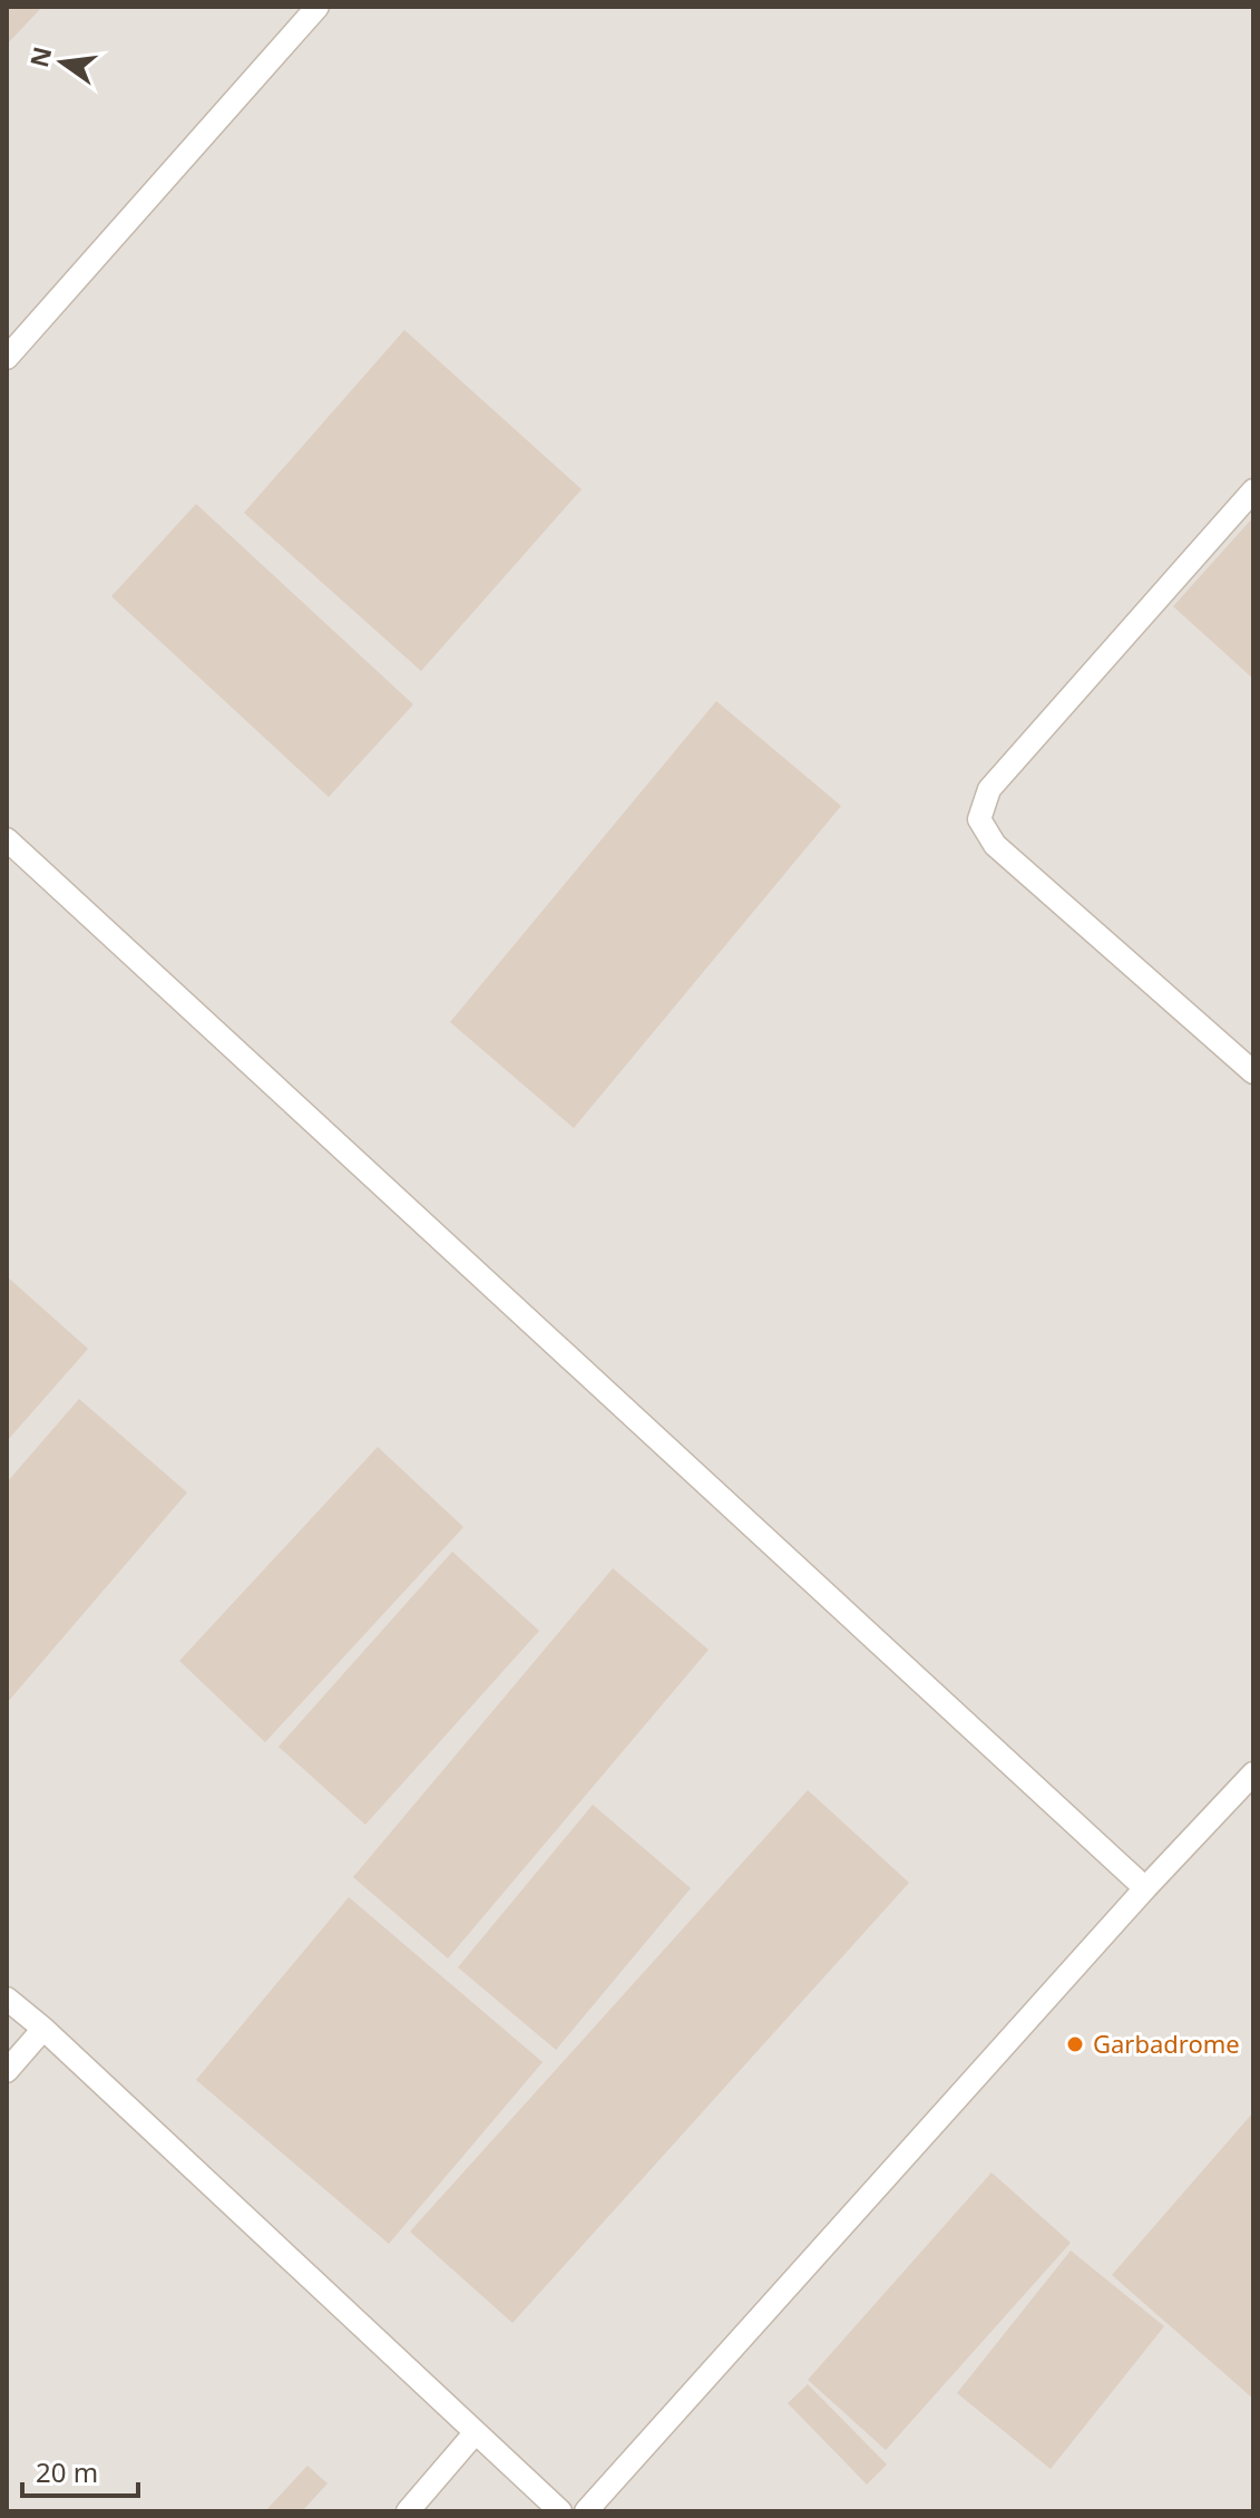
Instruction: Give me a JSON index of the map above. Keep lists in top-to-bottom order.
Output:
{
  "places": ["Garbadrome"],
  "scale_bar": "20 m",
  "north": "left"
}
